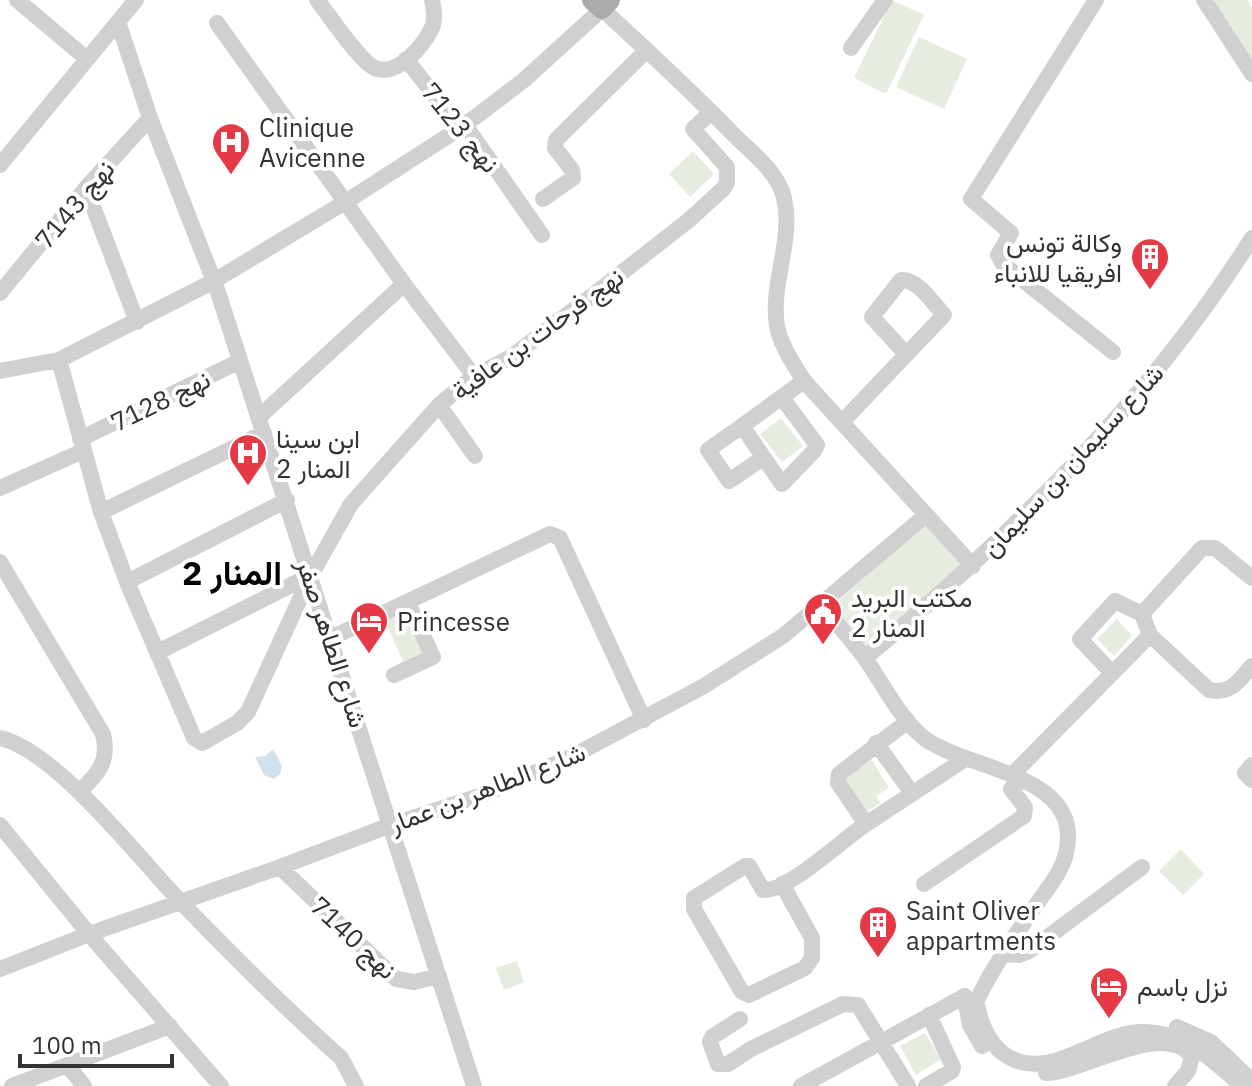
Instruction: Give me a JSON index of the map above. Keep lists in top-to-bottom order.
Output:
{
  "streets": {
    "street": [
      "نهج 7123",
      "نهج 7143",
      "نهج فرحات بن عافية",
      "نهج 7128",
      "شارع سليمان بن سليمان",
      "شارع الطاهر صفر",
      "شارع الطاهر بن عمار",
      "نهج 7140"
    ]
  },
  "crossings": [
    ["نهج 7143", "شارع الطاهر صفر"],
    ["نهج فرحات بن عافية", "شارع الطاهر صفر"],
    ["نهج 7128", "شارع الطاهر صفر"],
    ["شارع الطاهر صفر", "شارع الطاهر بن عمار"],
    ["شارع الطاهر صفر", "نهج 7140"],
    ["شارع الطاهر بن عمار", "نهج 7140"]
  ],
  "districts": ["المنار 2"],
  "places": {
    "hospital": ["Clinique Avicenne", "ابن سينا المنار 2"],
    "building": ["وكالة تونس افريقيا للانباء", "Saint Oliver appartments"],
    "public building": ["مكتب البريد المنار 2"],
    "hotel": ["Princesse", "نزل باسم"]
  },
  "scale_bar": "100 m"
}
